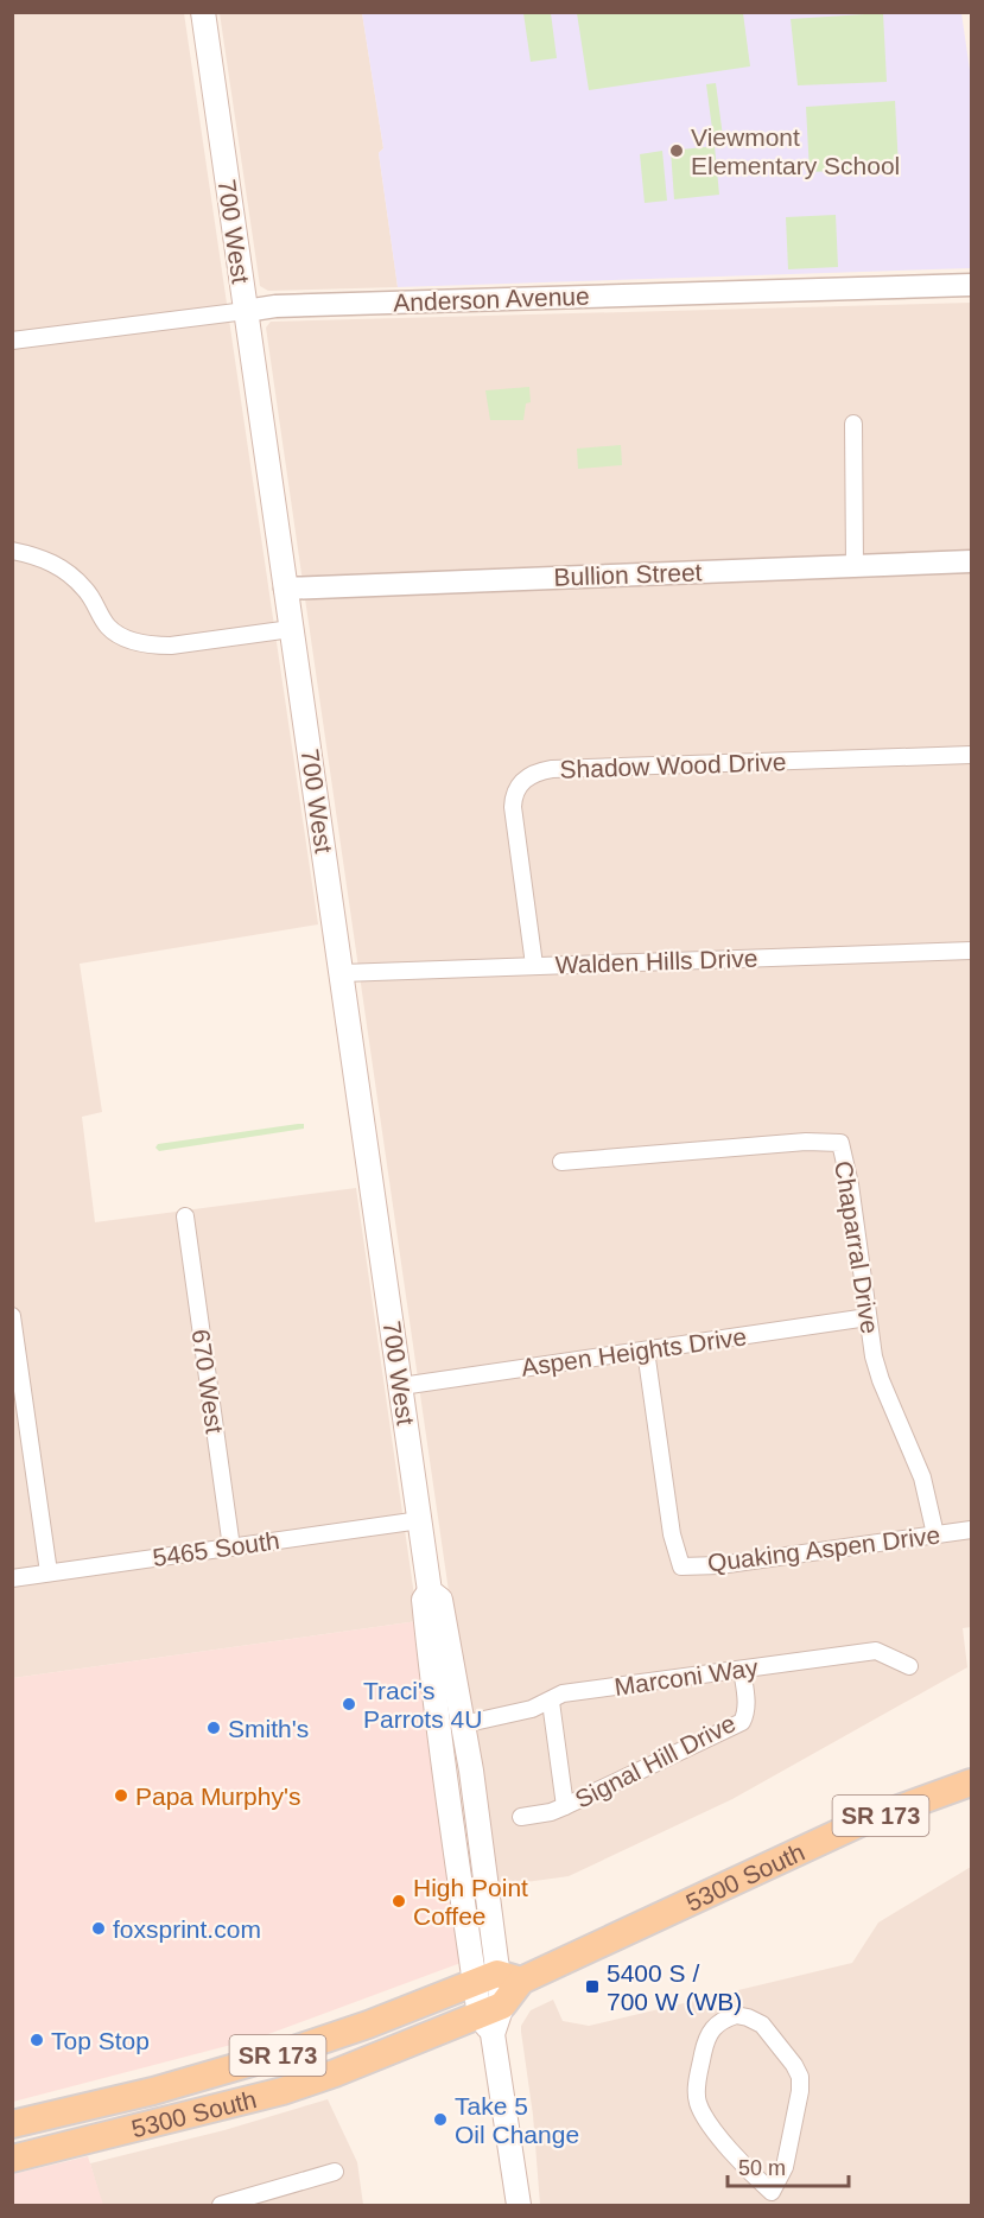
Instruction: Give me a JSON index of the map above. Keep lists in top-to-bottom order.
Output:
{
  "streets": {
    "main road": ["700 West", "SR 173", "5300 South"],
    "street": [
      "Anderson Avenue",
      "Bullion Street",
      "Shadow Wood Drive",
      "Walden Hills Drive",
      "Chaparral Drive",
      "Aspen Heights Drive",
      "670 West",
      "5465 South",
      "Quaking Aspen Drive",
      "Marconi Way",
      "Signal Hill Drive"
    ]
  },
  "crossings": [
    ["700 West", "Anderson Avenue"],
    ["700 West", "Bullion Street"],
    ["700 West", "Walden Hills Drive"],
    ["700 West", "Aspen Heights Drive"],
    ["700 West", "5465 South"],
    ["700 West", "Marconi Way"],
    ["700 West", "5300 South"],
    ["Shadow Wood Drive", "Walden Hills Drive"],
    ["Chaparral Drive", "Aspen Heights Drive"],
    ["Chaparral Drive", "Quaking Aspen Drive"],
    ["Aspen Heights Drive", "Quaking Aspen Drive"],
    ["670 West", "5465 South"],
    ["Marconi Way", "Signal Hill Drive"]
  ],
  "places": {
    "other": [
      "Viewmont Elementary School",
      "Traci's Parrots 4U",
      "Smith's",
      "Papa Murphy's",
      "High Point Coffee",
      "foxsprint.com",
      "Top Stop",
      "Take 5 Oil Change"
    ],
    "transit": ["5400 S / 700 W (WB)"]
  },
  "scale_bar": "50 m"
}
